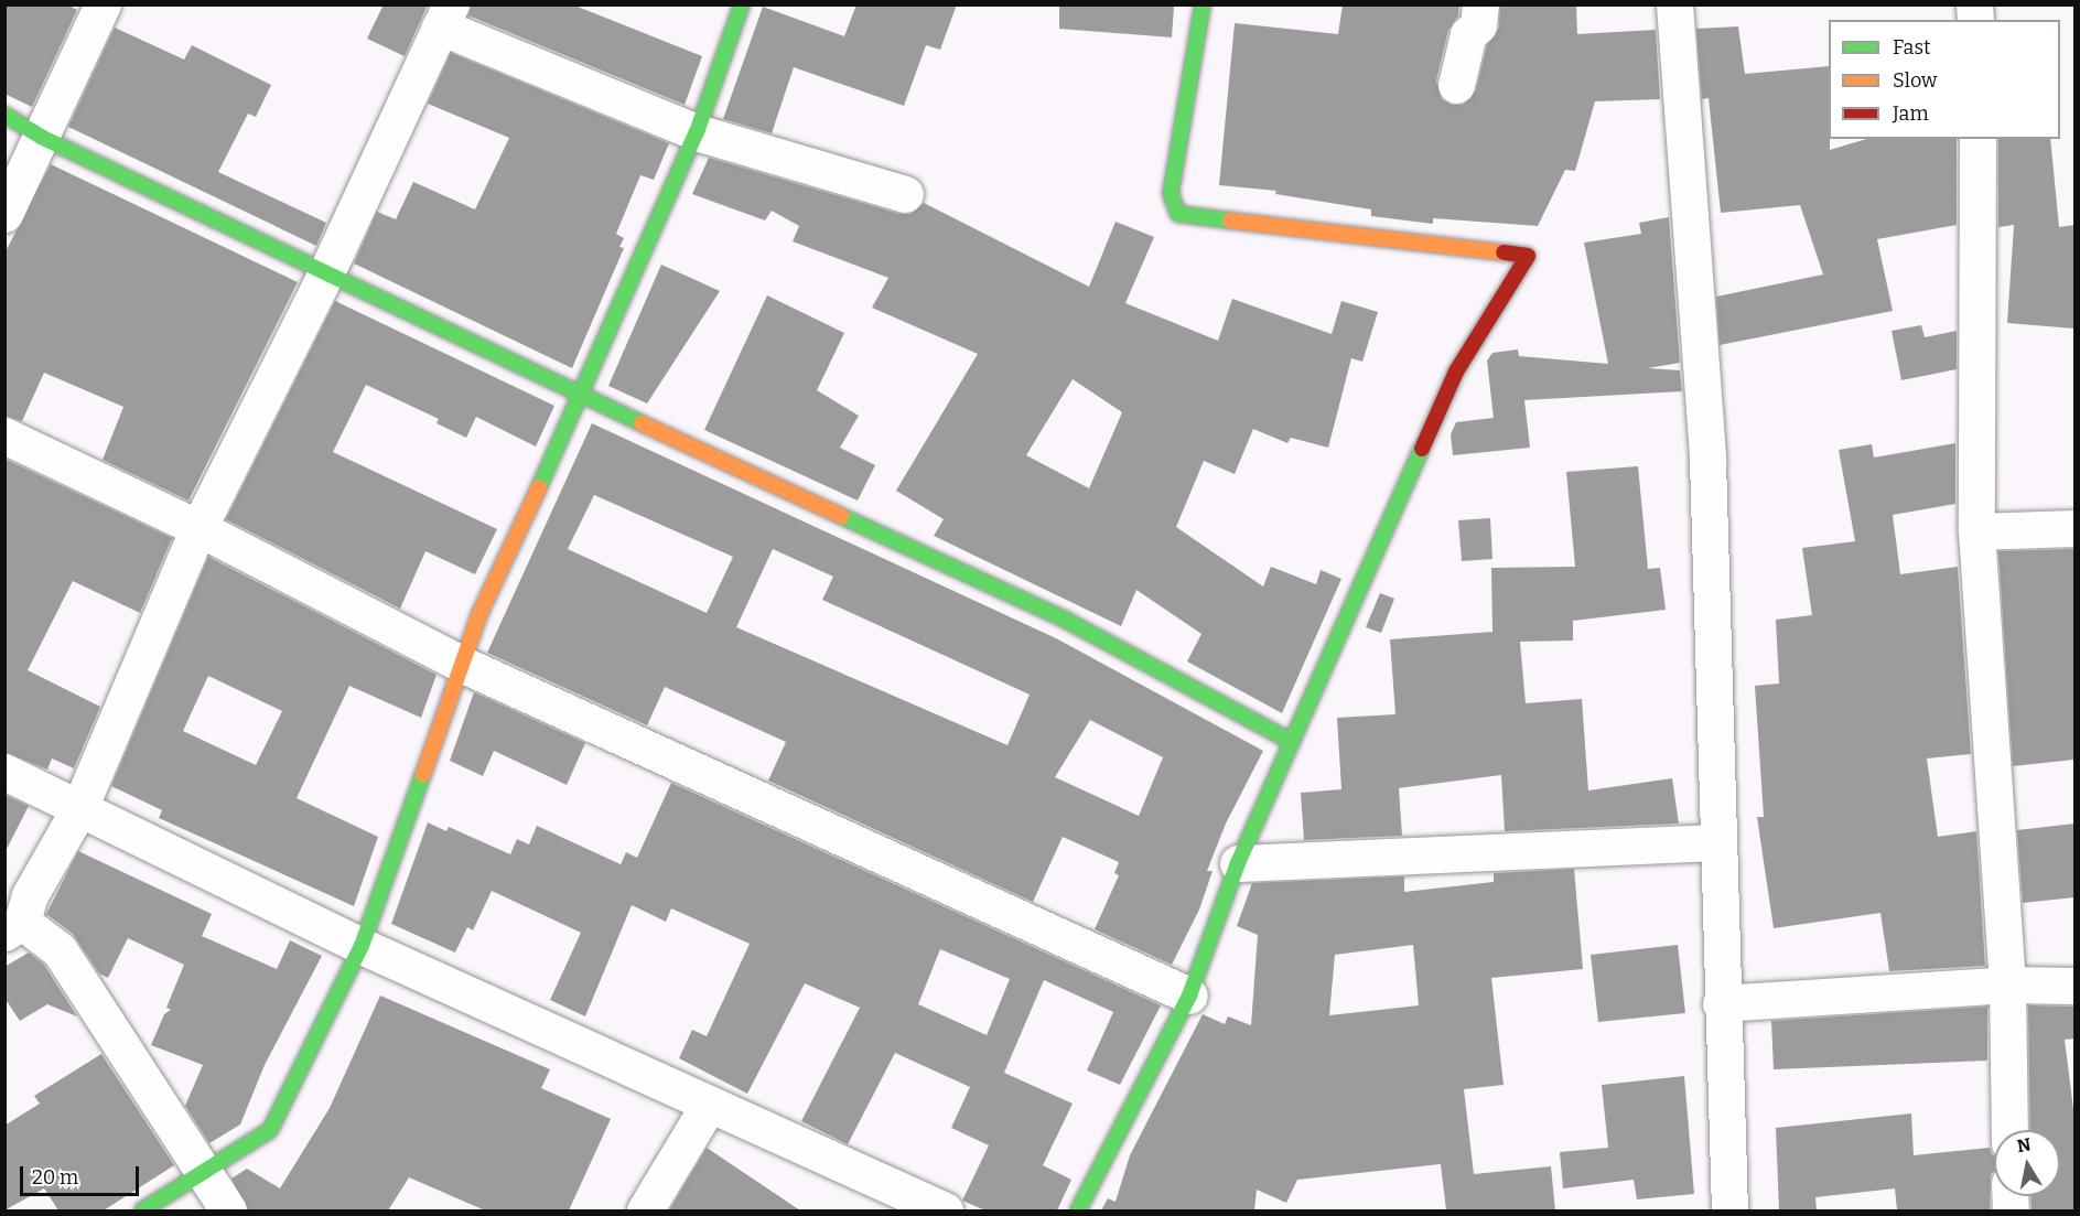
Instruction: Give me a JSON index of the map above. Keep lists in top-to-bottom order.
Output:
{
  "legend": ["Fast", "Slow", "Jam"],
  "scale_bar": "20 m",
  "north": "top"
}
